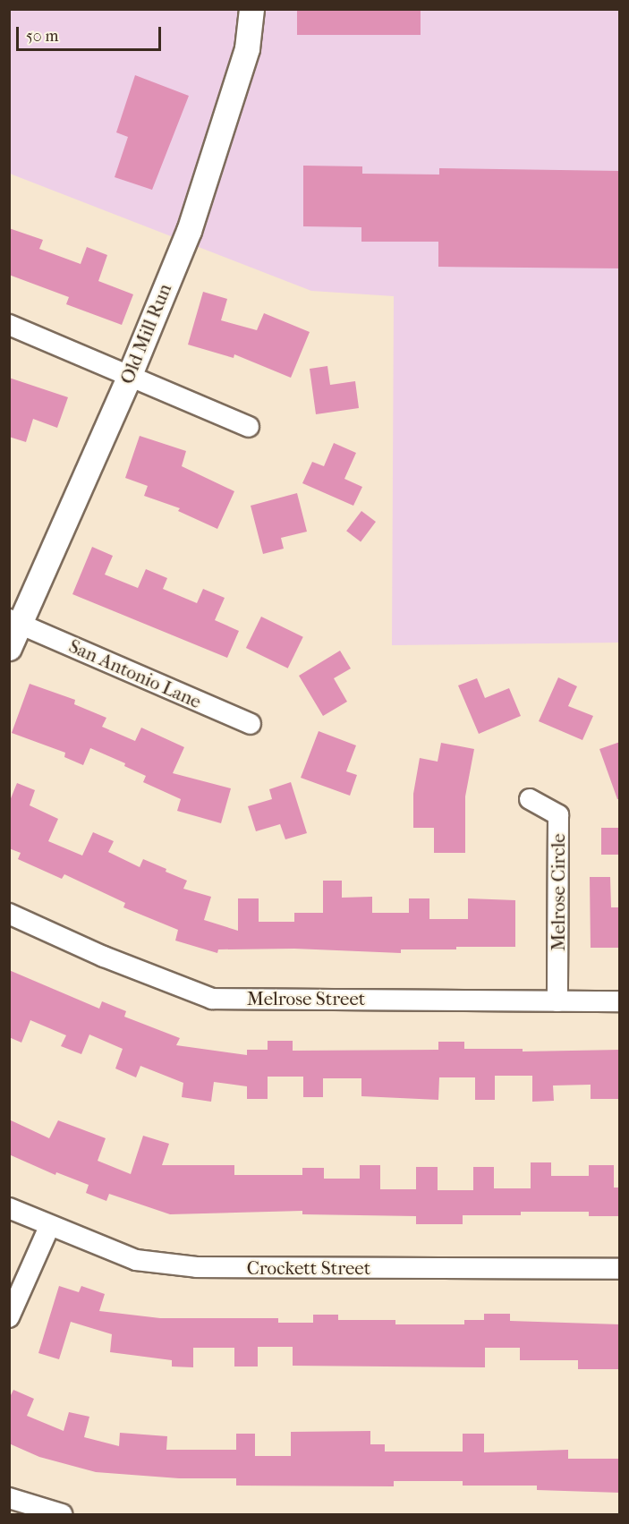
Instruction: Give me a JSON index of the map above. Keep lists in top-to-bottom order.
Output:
{
  "streets": {
    "street": [
      "Old Mill Run",
      "San Antonio Lane",
      "Melrose Circle",
      "Melrose Street",
      "Crockett Street"
    ]
  },
  "crossings": [
    ["Old Mill Run", "San Antonio Lane"],
    ["Melrose Circle", "Melrose Street"]
  ],
  "scale_bar": "50 m"
}
